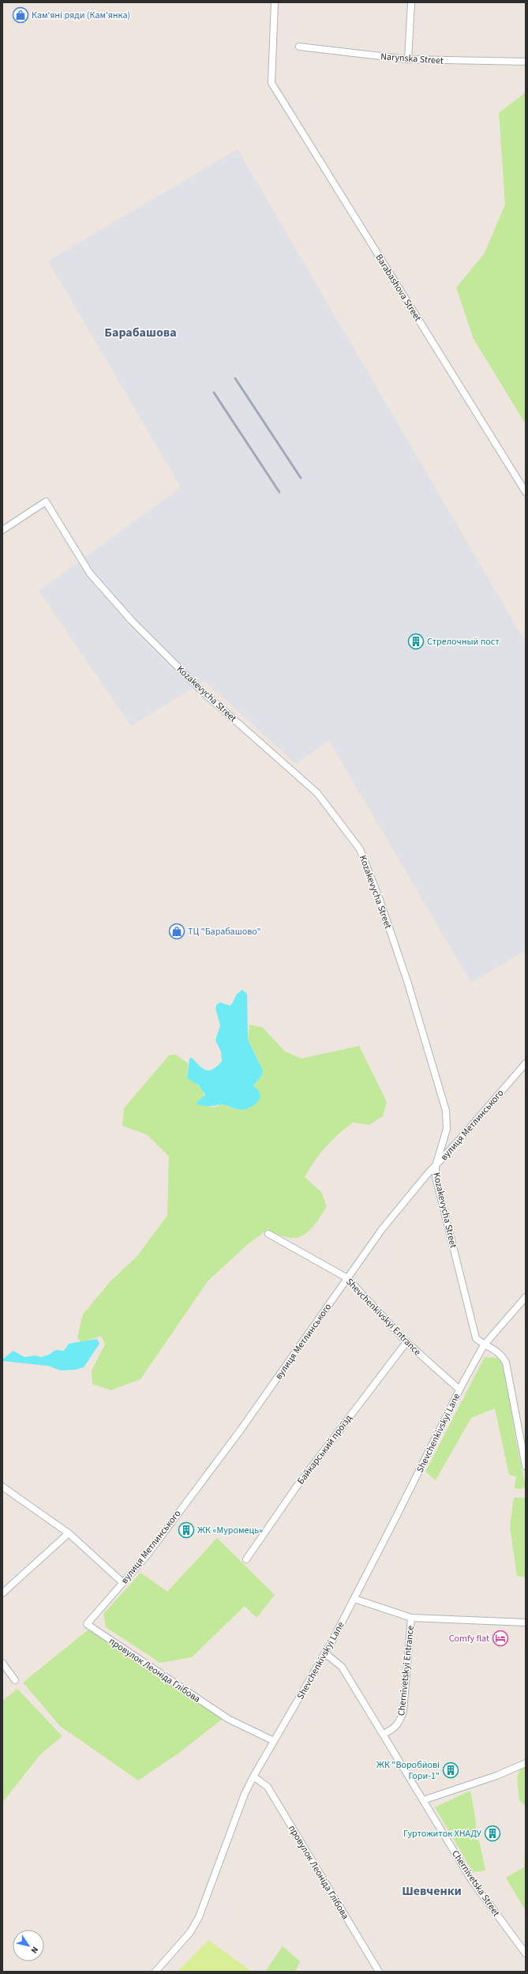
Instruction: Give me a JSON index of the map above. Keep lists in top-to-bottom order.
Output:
{
  "streets": {
    "street": [
      "Narynska Street",
      "Barabashova Street",
      "Kozakevycha Street",
      "вулиця Метлинського",
      "Shevchenkivskyi Entrance",
      "Shevchenkivskyi Lane",
      "Байкарський проїзд",
      "провулок Леоніда Глібова",
      "Chernivetskyi Entrance",
      "Chernivetska Street"
    ]
  },
  "crossings": [
    ["Kozakevycha Street", "вулиця Метлинського"],
    ["Kozakevycha Street", "Shevchenkivskyi Lane"],
    ["вулиця Метлинського", "Shevchenkivskyi Entrance"],
    ["вулиця Метлинського", "провулок Леоніда Глібова"],
    ["Shevchenkivskyi Entrance", "Shevchenkivskyi Lane"],
    ["Shevchenkivskyi Entrance", "Байкарський проїзд"],
    ["Shevchenkivskyi Lane", "провулок Леоніда Глібова"],
    ["Shevchenkivskyi Lane", "Chernivetskyi Entrance"],
    ["Shevchenkivskyi Lane", "Chernivetska Street"],
    ["Chernivetskyi Entrance", "Chernivetska Street"]
  ],
  "districts": ["Барабашова", "Шевченки"],
  "places": {
    "shop": ["Кам'яні ряди (Кам'янка)", "ТЦ \"Барабашово\""],
    "building": [
      "Стрелочный пост",
      "ЖК «Муромець»",
      "ЖК \"Воробйові Гори-1\"",
      "Гуртожиток ХНАДУ"
    ],
    "hotel": ["Comfy flat"]
  },
  "north": "bottom right"
}
